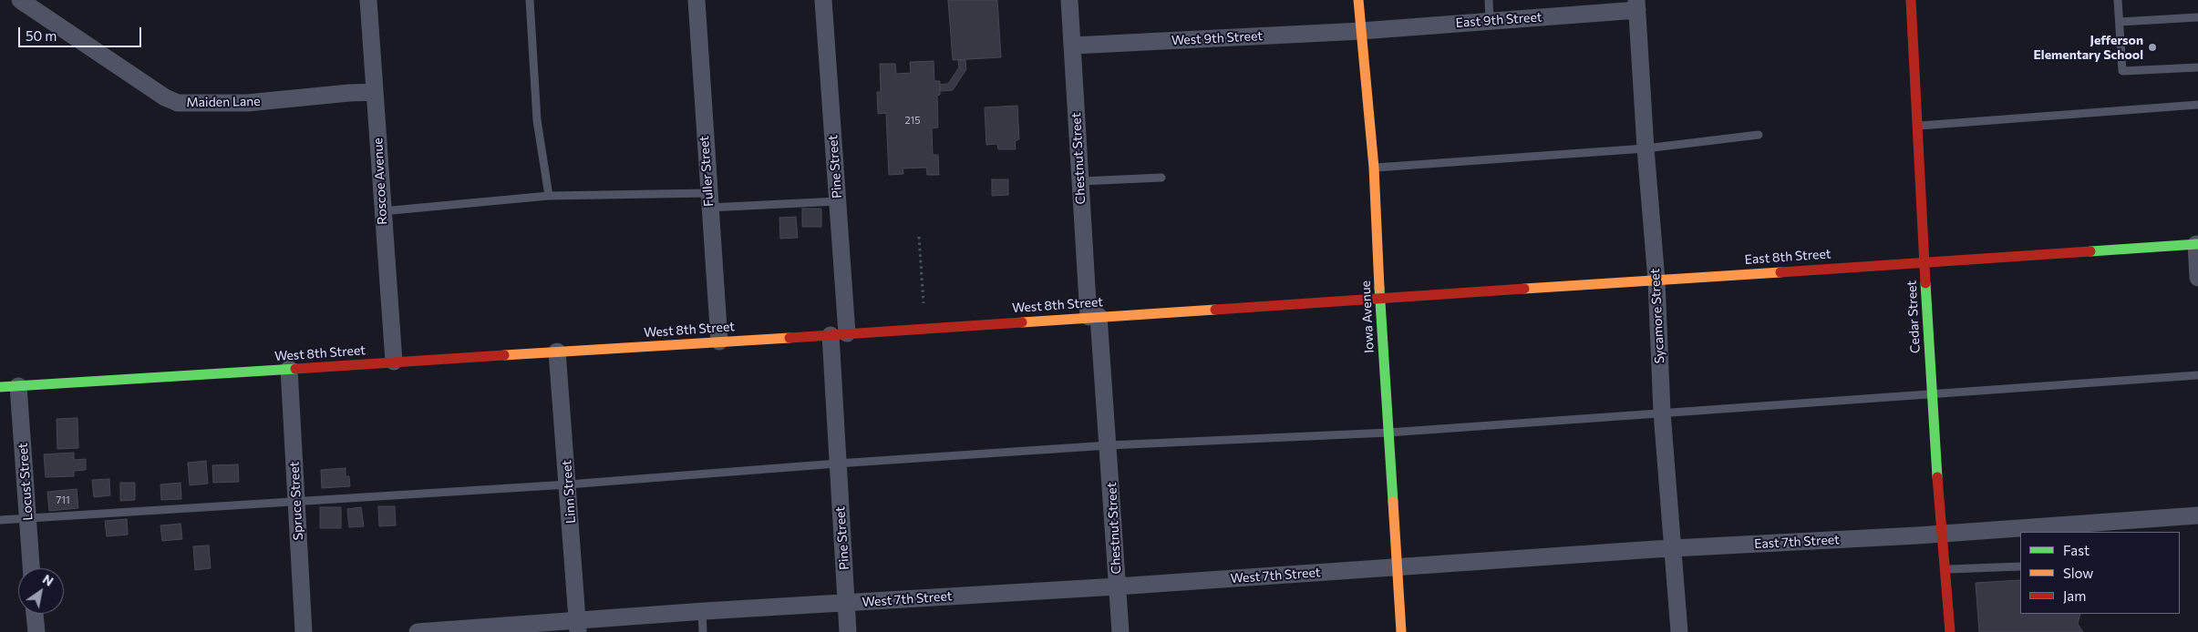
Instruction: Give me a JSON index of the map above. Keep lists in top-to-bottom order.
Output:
{
  "streets": {
    "main road": [
      "East 8th Street",
      "West 8th Street",
      "Iowa Avenue",
      "Cedar Street"
    ],
    "street": [
      "East 9th Street",
      "West 9th Street",
      "Maiden Lane",
      "Chestnut Street",
      "Pine Street",
      "Fuller Street",
      "Roscoe Avenue",
      "Sycamore Street",
      "Locust Street",
      "Linn Street",
      "Spruce Street",
      "East 7th Street",
      "West 7th Street"
    ]
  },
  "crossings": [
    ["East 9th Street", "West 9th Street"],
    ["East 9th Street", "Sycamore Street"],
    ["East 9th Street", "Iowa Avenue"],
    ["West 9th Street", "Chestnut Street"],
    ["West 9th Street", "Iowa Avenue"],
    ["Maiden Lane", "Roscoe Avenue"],
    ["Chestnut Street", "West 8th Street"],
    ["Chestnut Street", "West 7th Street"],
    ["Pine Street", "West 8th Street"],
    ["Pine Street", "West 7th Street"],
    ["Fuller Street", "West 8th Street"],
    ["Roscoe Avenue", "West 8th Street"],
    ["East 8th Street", "West 8th Street"],
    ["East 8th Street", "Sycamore Street"],
    ["East 8th Street", "Iowa Avenue"],
    ["East 8th Street", "Cedar Street"],
    ["West 8th Street", "Iowa Avenue"],
    ["West 8th Street", "Locust Street"],
    ["West 8th Street", "Linn Street"],
    ["West 8th Street", "Spruce Street"],
    ["Sycamore Street", "East 7th Street"],
    ["Iowa Avenue", "East 7th Street"],
    ["Iowa Avenue", "West 7th Street"],
    ["Cedar Street", "East 7th Street"],
    ["Linn Street", "West 7th Street"],
    ["East 7th Street", "West 7th Street"]
  ],
  "places": ["Jefferson Elementary School"],
  "house_numbers": ["215", "711"],
  "legend": ["Fast", "Slow", "Jam"],
  "scale_bar": "50 m",
  "north": "top right"
}
